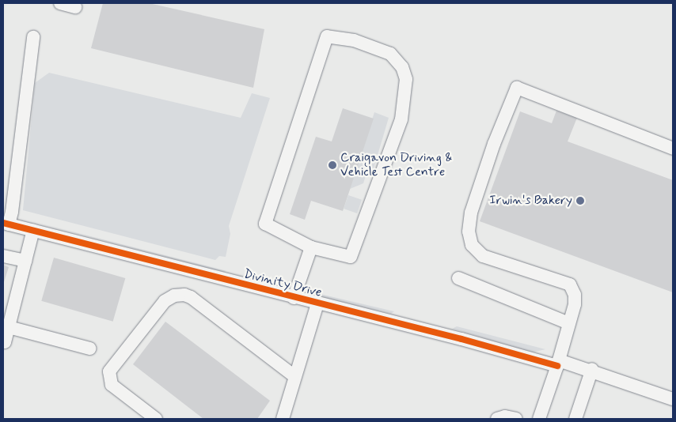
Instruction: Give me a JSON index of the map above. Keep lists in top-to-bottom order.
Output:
{
  "streets": {
    "street": ["Divinity Drive"]
  },
  "places": ["Craigavon Driving & Vehicle Test Centre", "Irwin's Bakery"]
}
